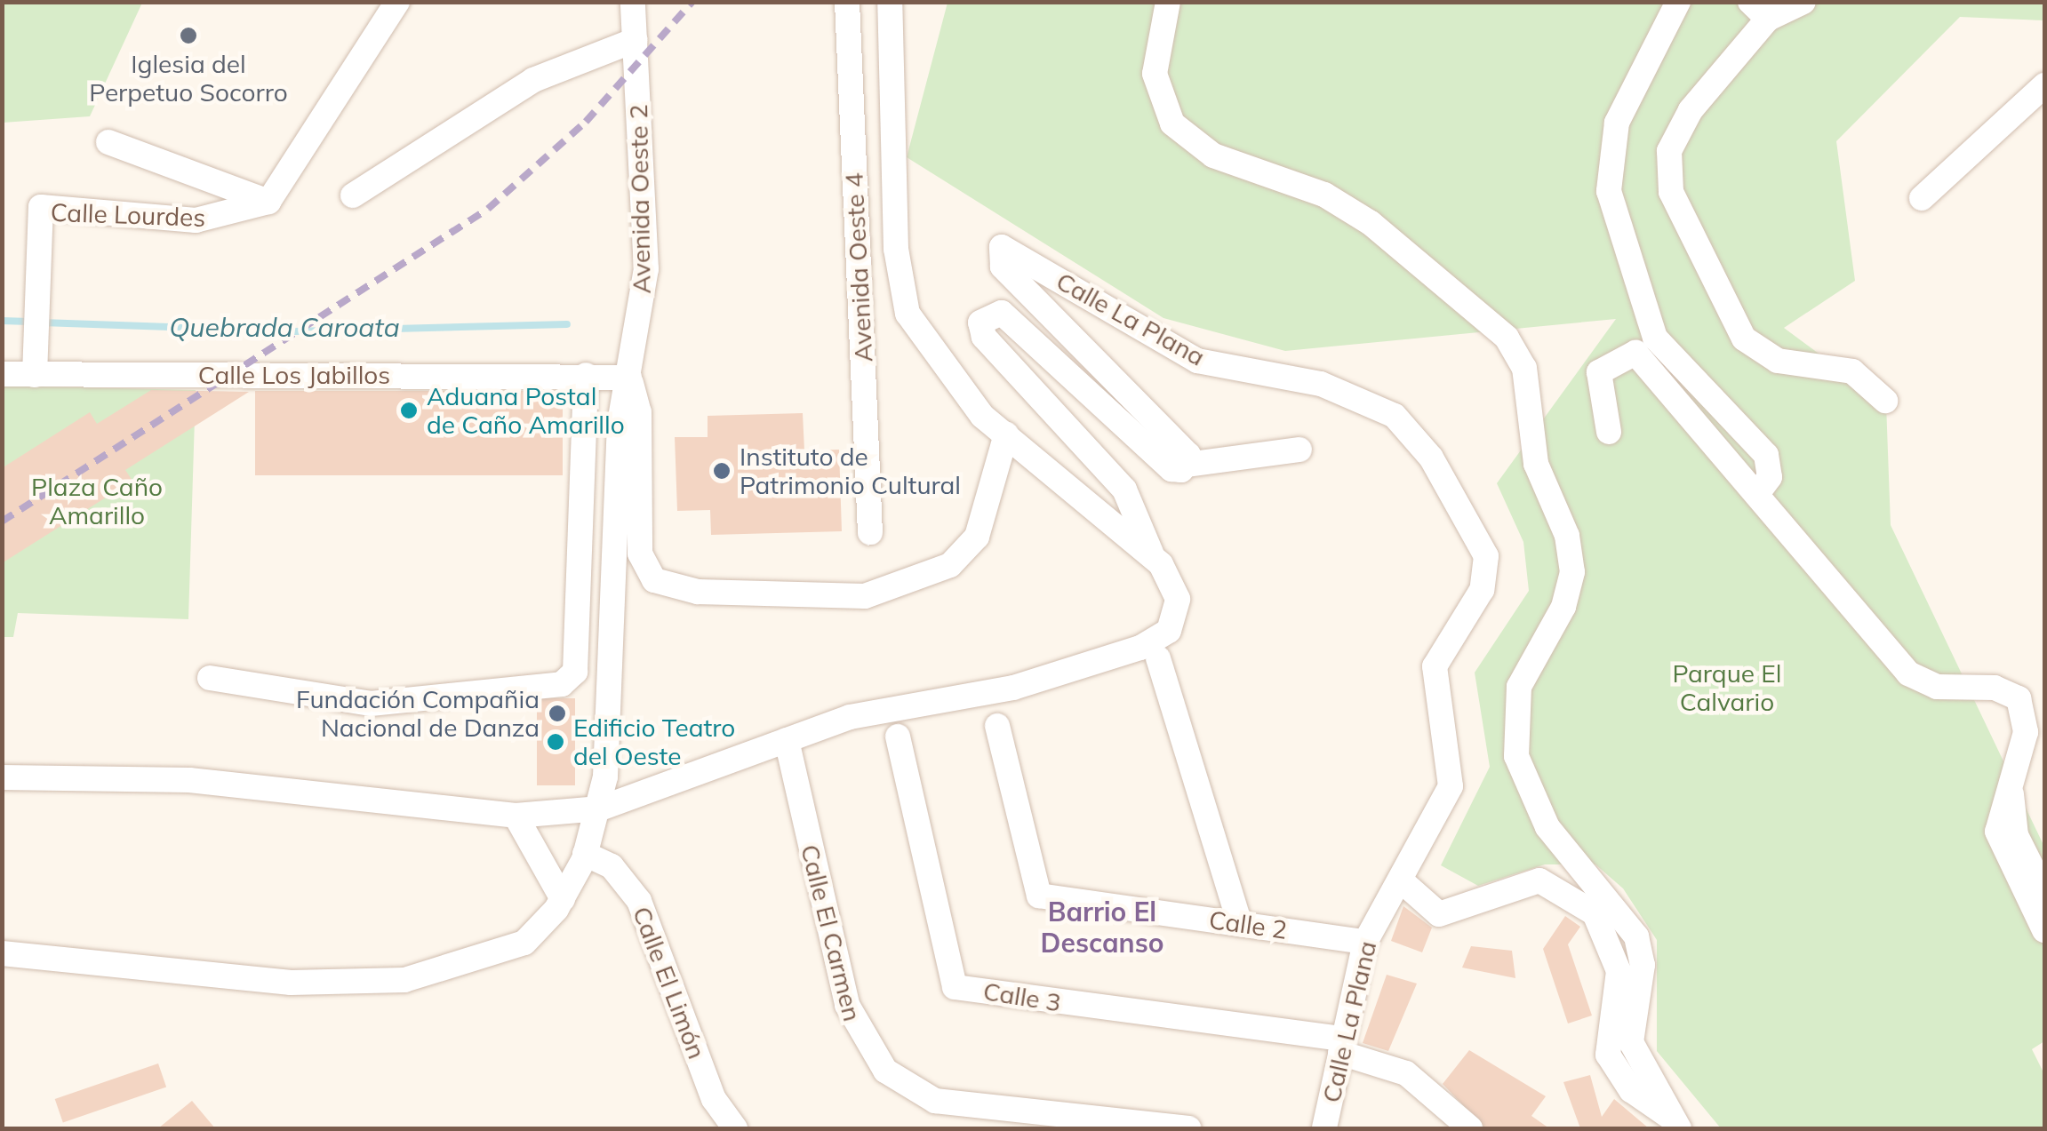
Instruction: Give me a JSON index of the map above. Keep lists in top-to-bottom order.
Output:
{
  "streets": {
    "street": [
      "Avenida Oeste 2",
      "Calle Lourdes",
      "Avenida Oeste 4",
      "Calle La Plana",
      "Calle Los Jabillos",
      "Calle 2",
      "Calle El Carmen",
      "Calle El Limón",
      "Calle 3"
    ]
  },
  "crossings": [
    ["Avenida Oeste 2", "Calle Los Jabillos"],
    ["Calle Lourdes", "Calle Los Jabillos"],
    ["Calle La Plana", "Calle 2"],
    ["Calle La Plana", "Calle 3"]
  ],
  "districts": ["Barrio El Descanso"],
  "water": ["Quebrada Caroata"],
  "parks": ["Plaza Caño Amarillo", "Parque El Calvario"],
  "places": [
    "Iglesia del Perpetuo Socorro",
    "Aduana Postal de Caño Amarillo",
    "Instituto de Patrimonio Cultural",
    "Fundación Compañia Nacional de Danza",
    "Edificio Teatro del Oeste"
  ]
}
